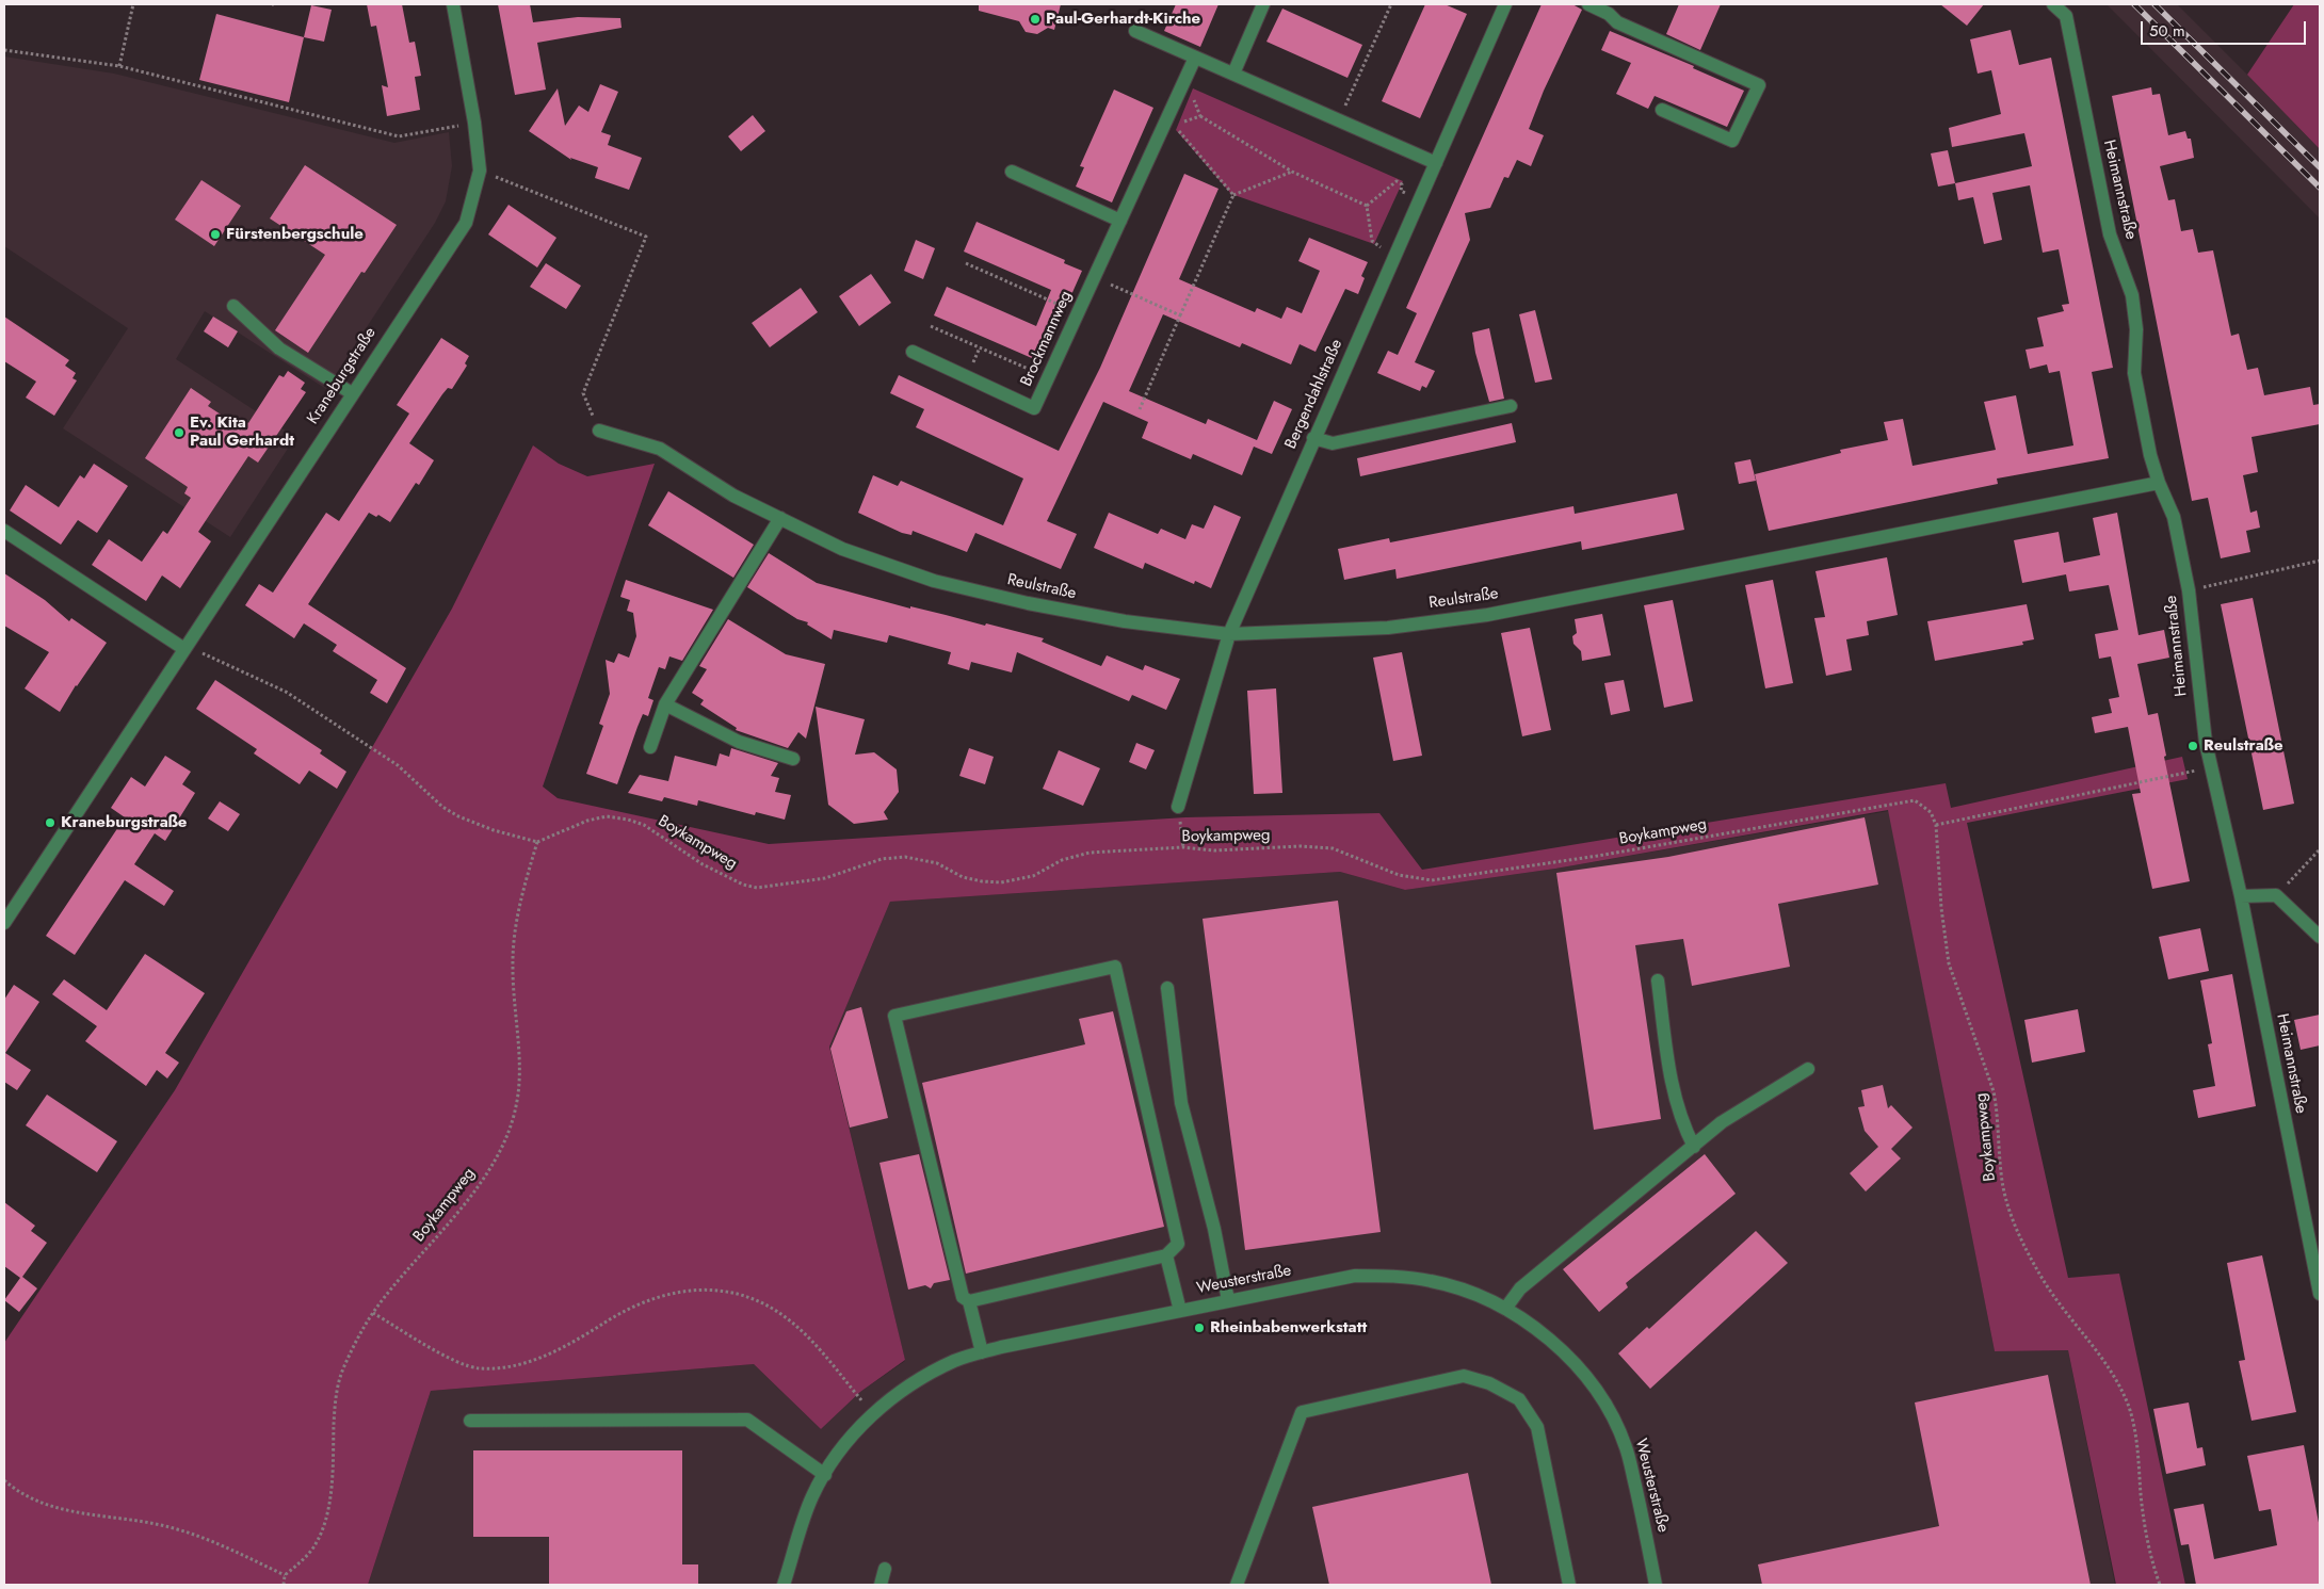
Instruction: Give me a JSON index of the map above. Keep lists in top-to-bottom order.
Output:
{
  "streets": {
    "street": [
      "Heimannstraße",
      "Brockmannweg",
      "Kraneburgstraße",
      "Bergendahlstraße",
      "Reulstraße",
      "Weusterstraße"
    ],
    "path": ["Boykampweg"]
  },
  "crossings": [
    ["Heimannstraße", "Reulstraße"],
    ["Bergendahlstraße", "Reulstraße"]
  ],
  "places": [
    "Paul-Gerhardt-Kirche",
    "Fürstenbergschule",
    "Ev. Kita Paul Gerhardt",
    "Reulstraße",
    "Kraneburgstraße",
    "Rheinbabenwerkstatt"
  ],
  "scale_bar": "50 m"
}
